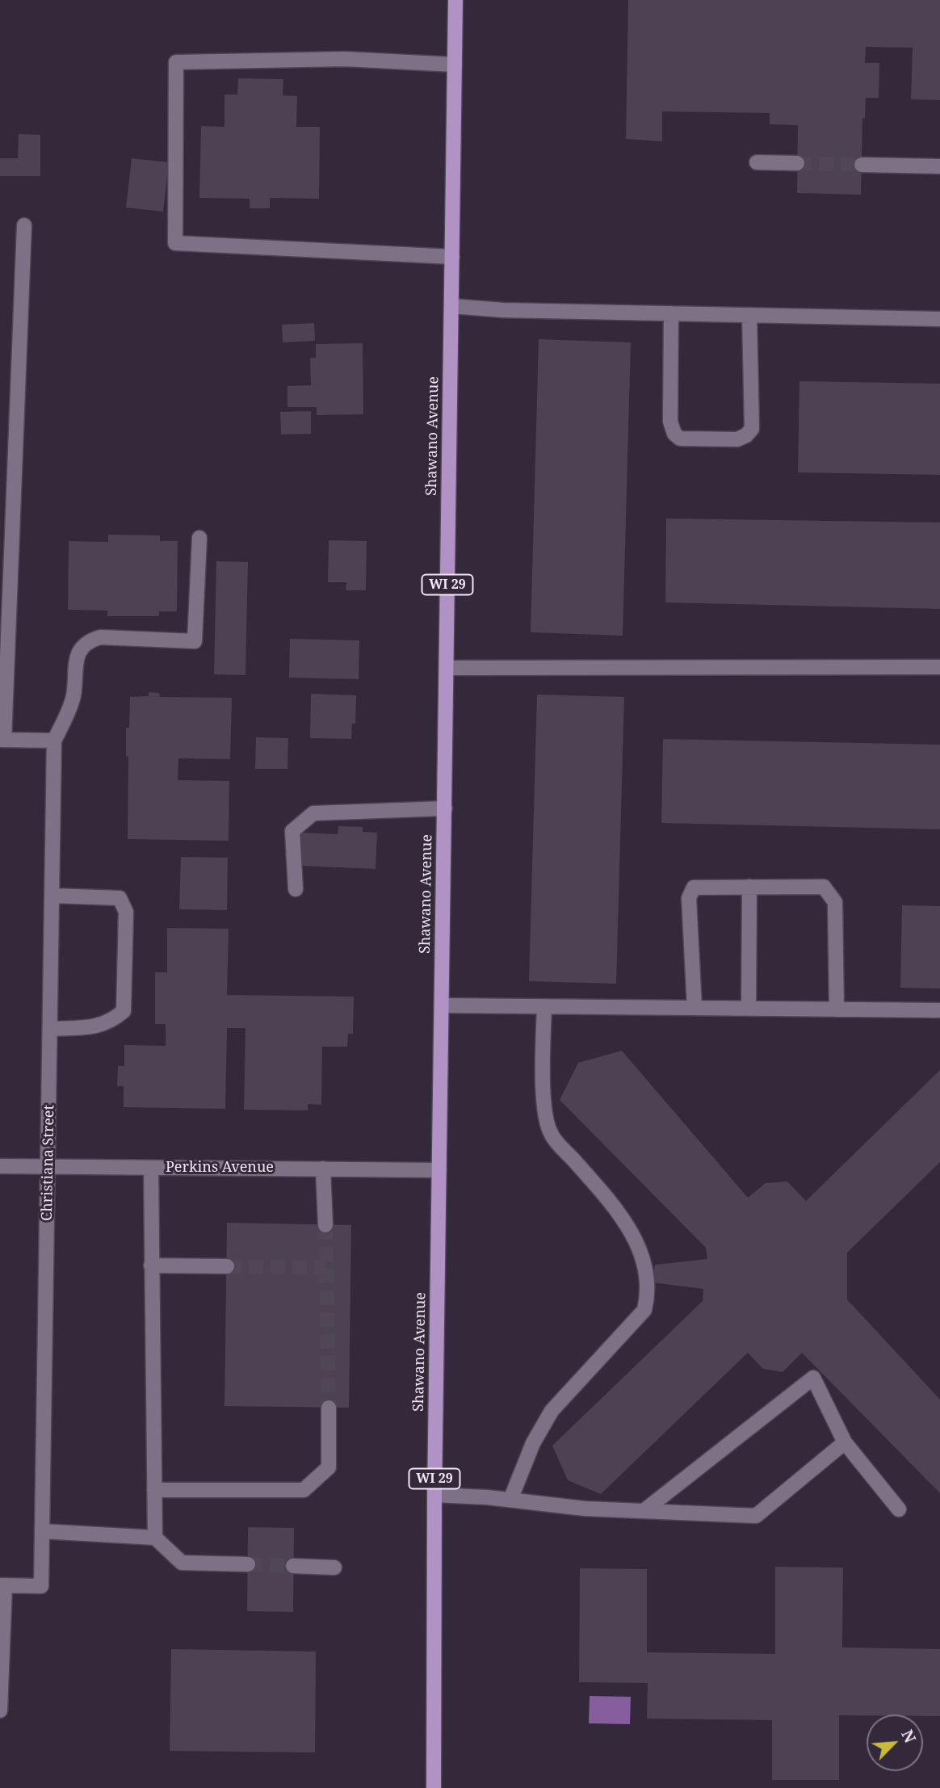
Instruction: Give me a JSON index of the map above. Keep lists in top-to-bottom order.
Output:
{
  "streets": {
    "main road": ["Shawano Avenue", "WI 29"],
    "street": ["Christiana Street", "Perkins Avenue"]
  },
  "crossings": [
    ["Shawano Avenue", "Perkins Avenue"],
    ["Christiana Street", "Perkins Avenue"]
  ],
  "north": "top right"
}
